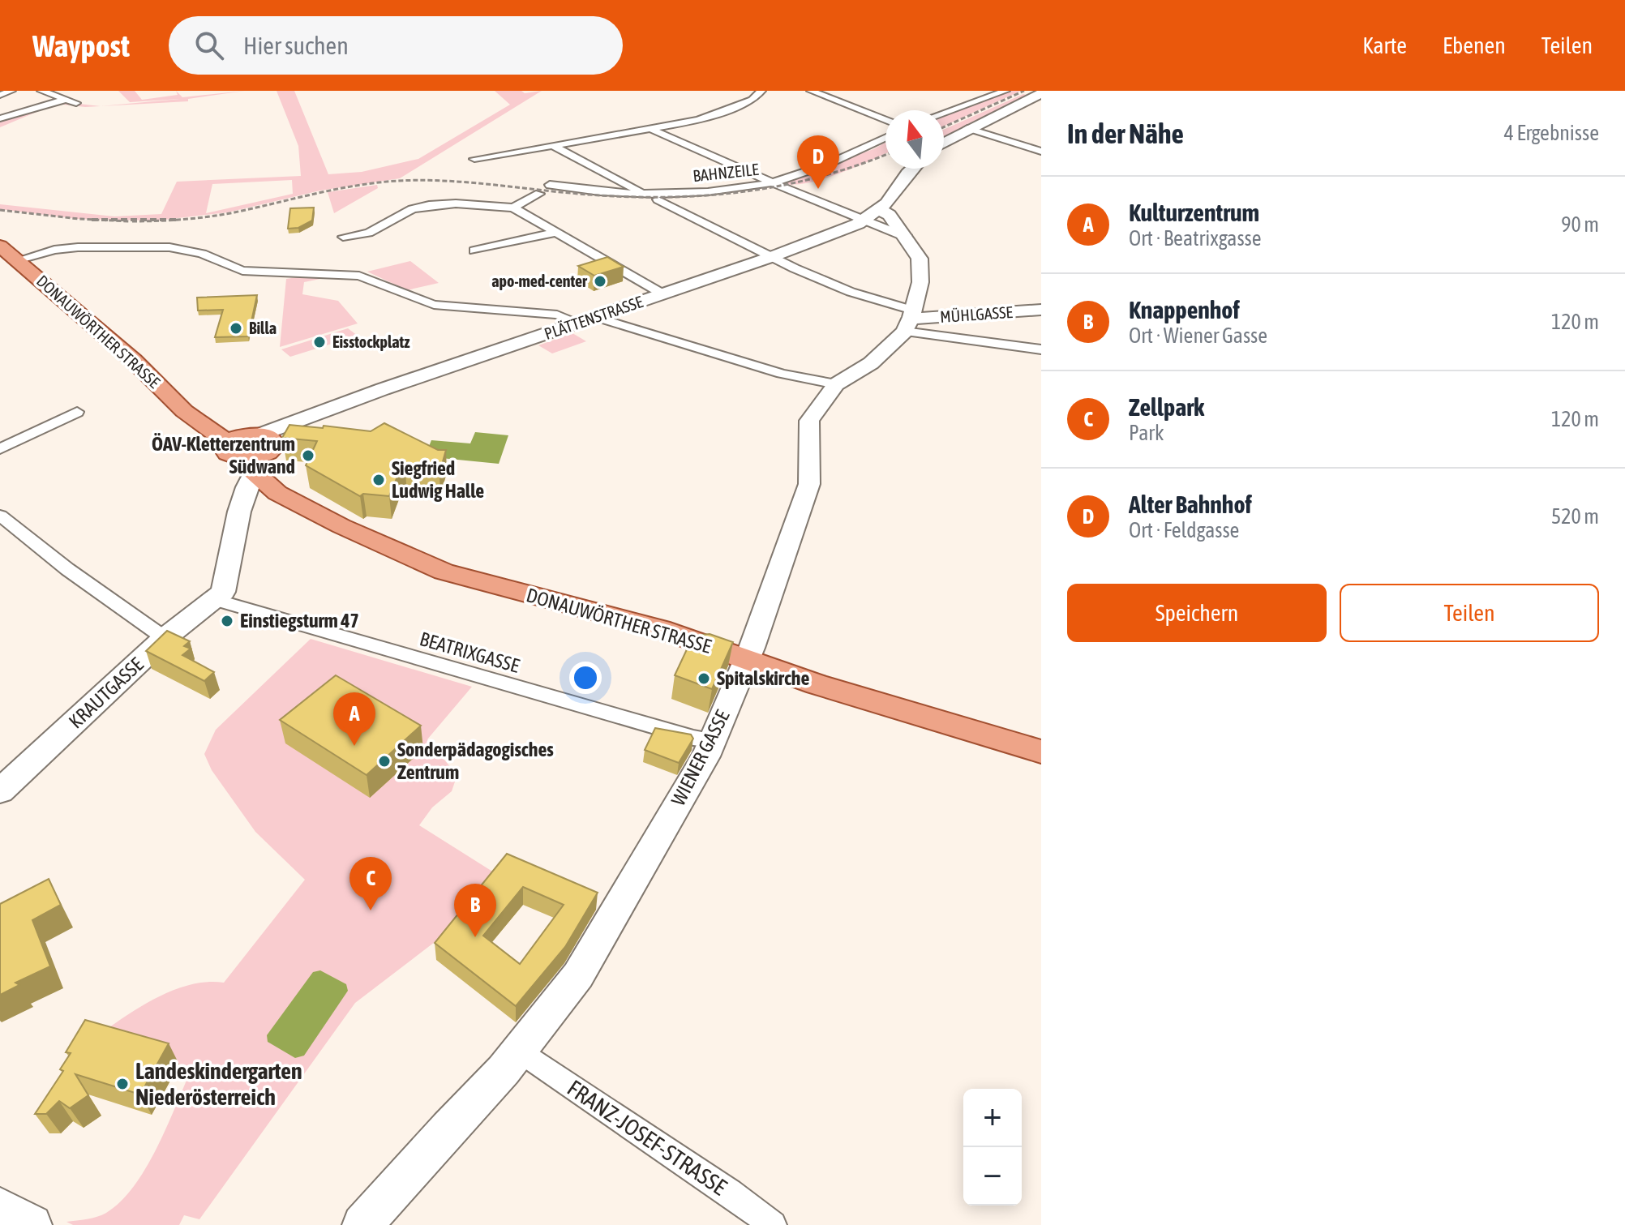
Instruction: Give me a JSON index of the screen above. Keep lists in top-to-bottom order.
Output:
{
  "streets": {
    "main road": ["DONAUWÖRTHER STRASSE"],
    "street": [
      "BAHNZEILE",
      "MÜHLGASSE",
      "PLÄTTENSTRASSE",
      "BEATRIXGASSE",
      "KRAUTGASSE",
      "WIENER GASSE",
      "FRANZ-JOSEF-STRASSE"
    ]
  },
  "crossings": [
    ["MÜHLGASSE", "WIENER GASSE"],
    ["PLÄTTENSTRASSE", "DONAUWÖRTHER STRASSE"],
    ["DONAUWÖRTHER STRASSE", "WIENER GASSE"],
    ["BEATRIXGASSE", "KRAUTGASSE"],
    ["BEATRIXGASSE", "WIENER GASSE"],
    ["WIENER GASSE", "FRANZ-JOSEF-STRASSE"]
  ],
  "places": [
    "apo-med-center",
    "Billa",
    "Eisstockplatz",
    "ÖAV-Kletterzentrum Südwand",
    "Siegfried Ludwig Halle",
    "Einstiegsturm 47",
    "Spitalskirche",
    "Sonderpädagogisches Zentrum",
    "Landeskindergarten Niederösterreich"
  ],
  "north": "top",
  "page": {
    "header": "Waypost",
    "search": "Hier suchen",
    "nav": ["Karte", "Ebenen", "Teilen"],
    "heading": ["In der Nähe", "4 Ergebnisse"],
    "pins": [
      "D",
      "A",
      "C",
      "B"
    ],
    "list": [
      {
        "mark": "A",
        "name": "Kulturzentrum",
        "note": "Ort · Beatrixgasse",
        "value": "90 m"
      },
      {
        "mark": "B",
        "name": "Knappenhof",
        "note": "Ort · Wiener Gasse",
        "value": "120 m"
      },
      {
        "mark": "C",
        "name": "Zellpark",
        "note": "Park",
        "value": "120 m"
      },
      {
        "mark": "D",
        "name": "Alter Bahnhof",
        "note": "Ort · Feldgasse",
        "value": "520 m"
      }
    ],
    "buttons": ["Speichern", "Teilen"],
    "map_buttons": ["+", "−"]
  }
}
